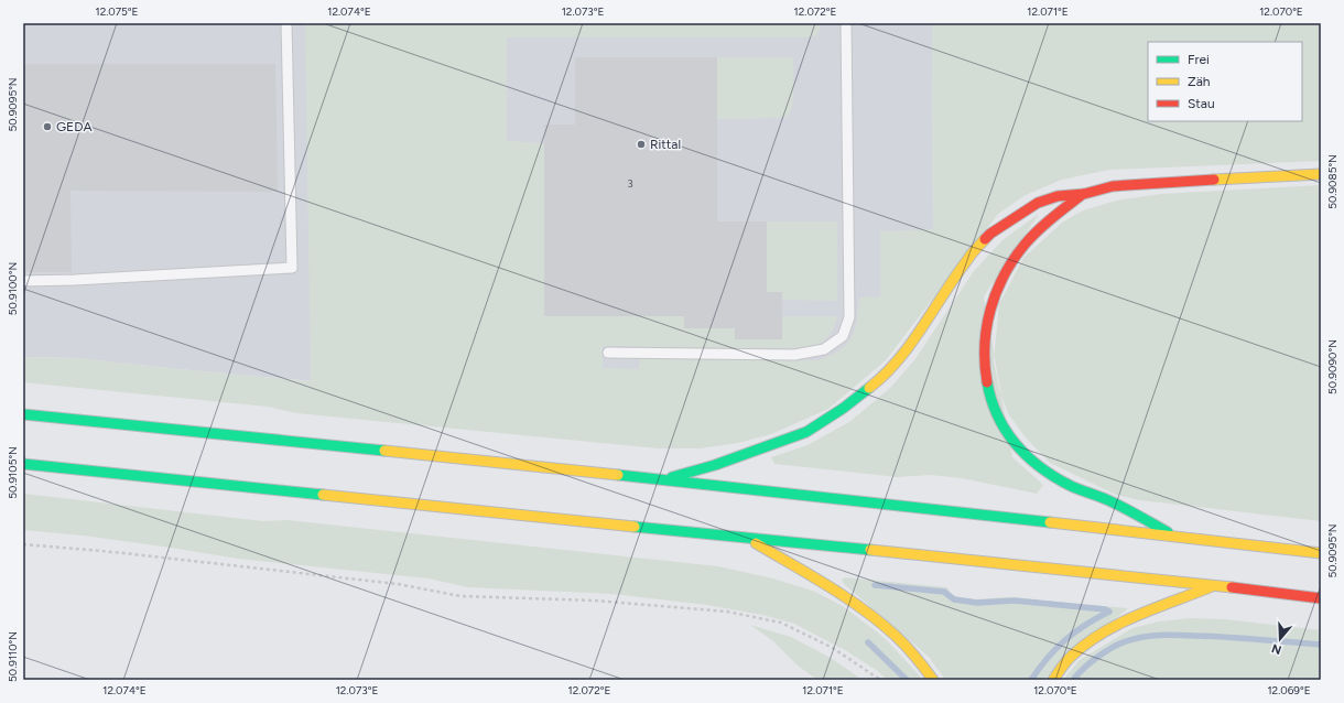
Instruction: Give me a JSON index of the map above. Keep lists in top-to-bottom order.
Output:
{
  "places": ["GEDA", "Rittal"],
  "house_numbers": ["3"],
  "legend": ["Frei", "Zäh", "Stau"],
  "north": "bottom",
  "coordinates": [
    "12.075°E",
    "12.074°E",
    "12.073°E",
    "12.072°E",
    "12.071°E",
    "12.070°E",
    "50.9095°N",
    "50.9085°N",
    "50.9100°N",
    "50.9090°N",
    "50.9105°N",
    "50.9110°N",
    "12.069°E"
  ]
}
